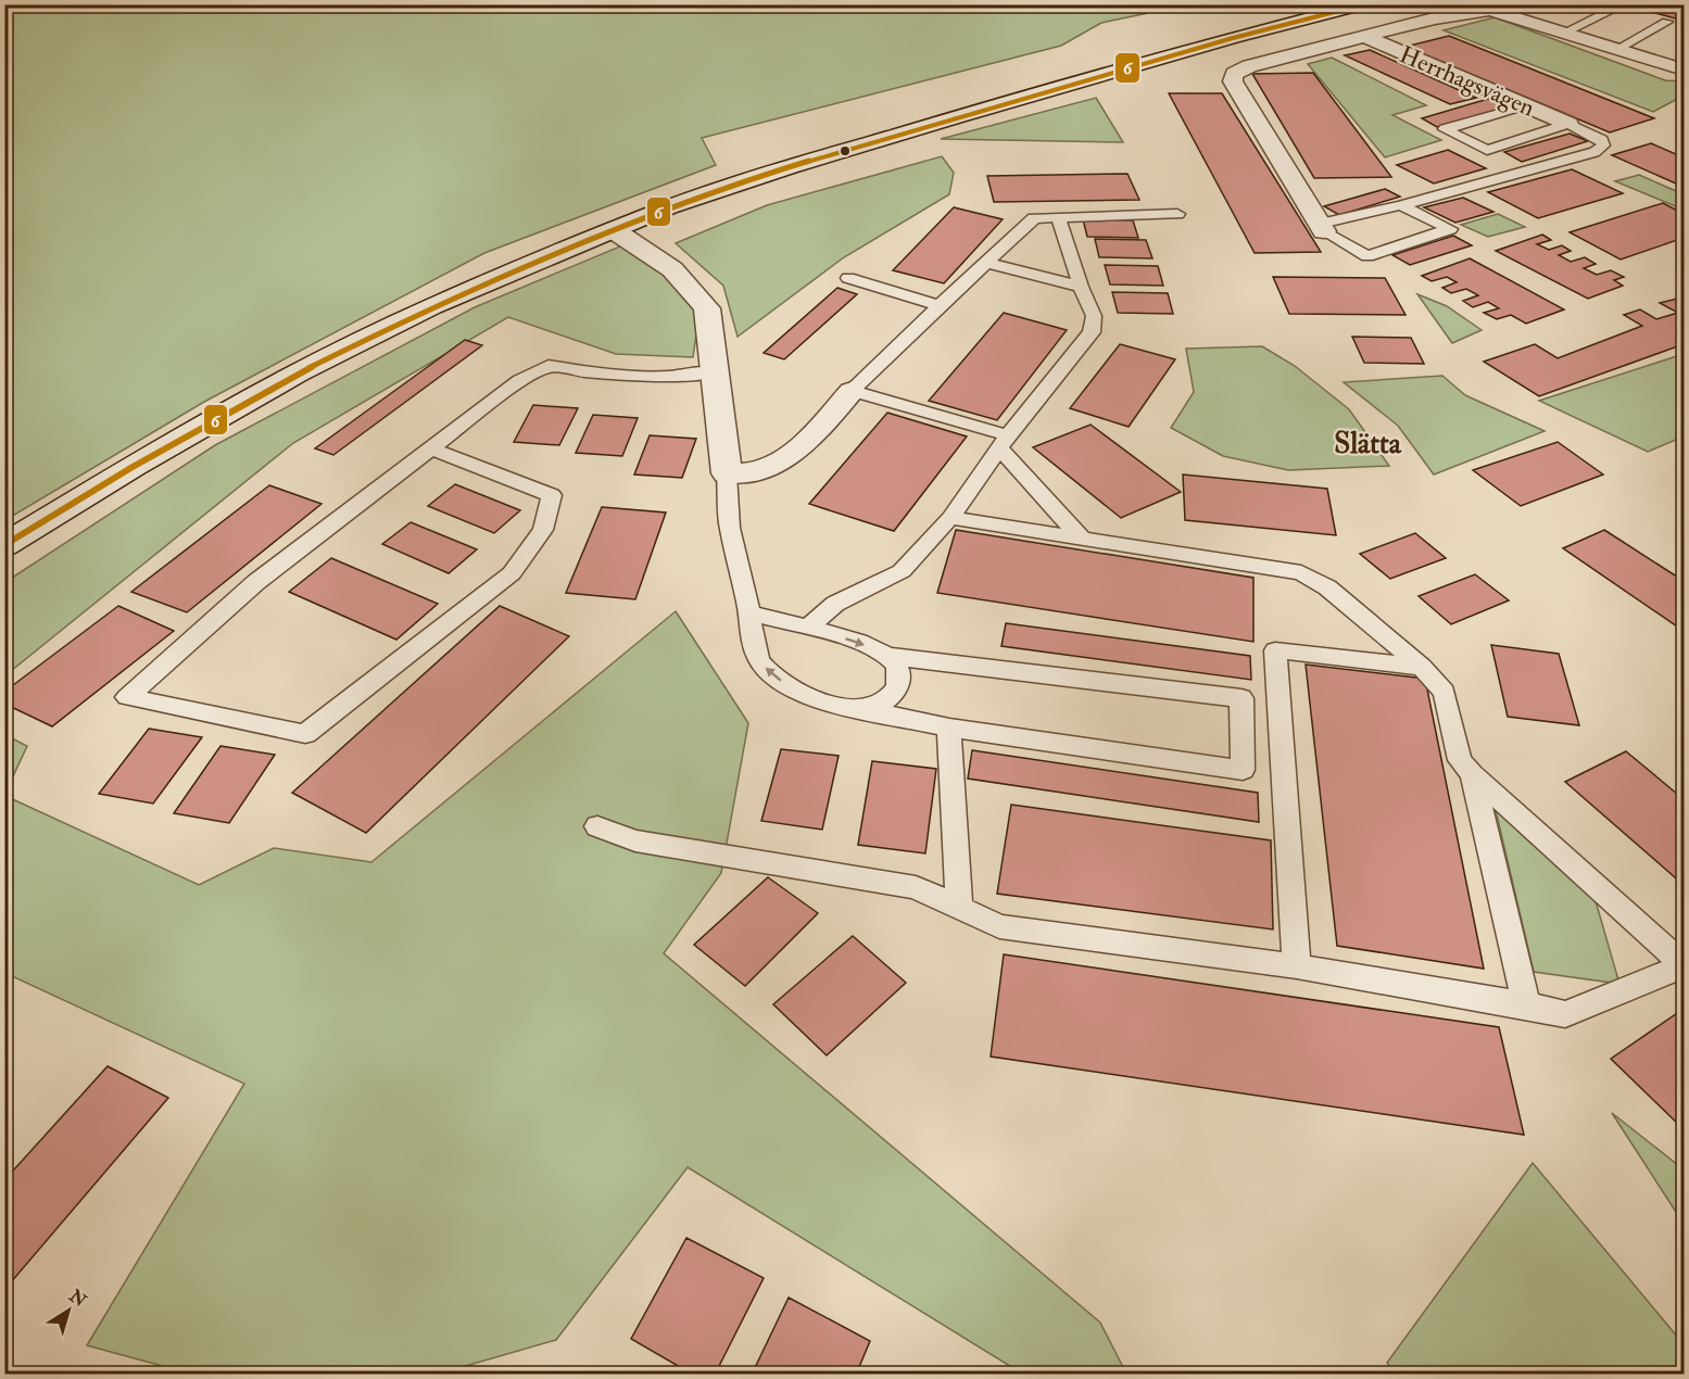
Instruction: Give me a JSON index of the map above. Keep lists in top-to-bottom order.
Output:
{
  "streets": {
    "street": ["Herrhagsvägen"]
  },
  "districts": ["Slätta"],
  "lines": ["transit line 6"],
  "north": "top right"
}
